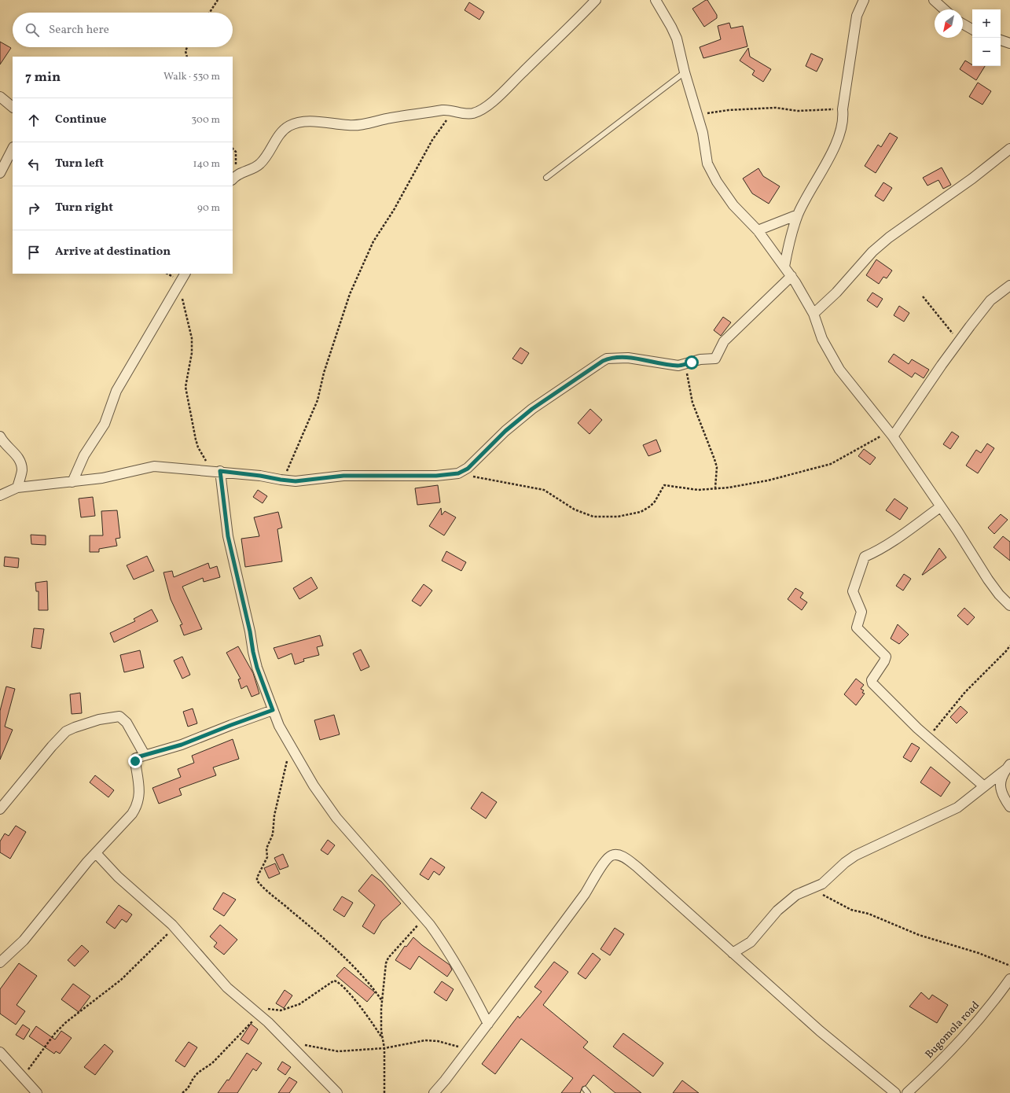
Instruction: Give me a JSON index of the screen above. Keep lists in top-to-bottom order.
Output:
{
  "streets": {
    "street": ["Bugomola road"]
  },
  "north": "bottom left",
  "page": {
    "map_buttons": ["+", "−"],
    "search": "Search here",
    "heading": ["7 min", "Walk · 530 m"],
    "list": [
      ["Continue", "300 m"],
      ["Turn left", "140 m"],
      ["Turn right", "90 m"],
      "Arrive at destination"
    ]
  }
}
